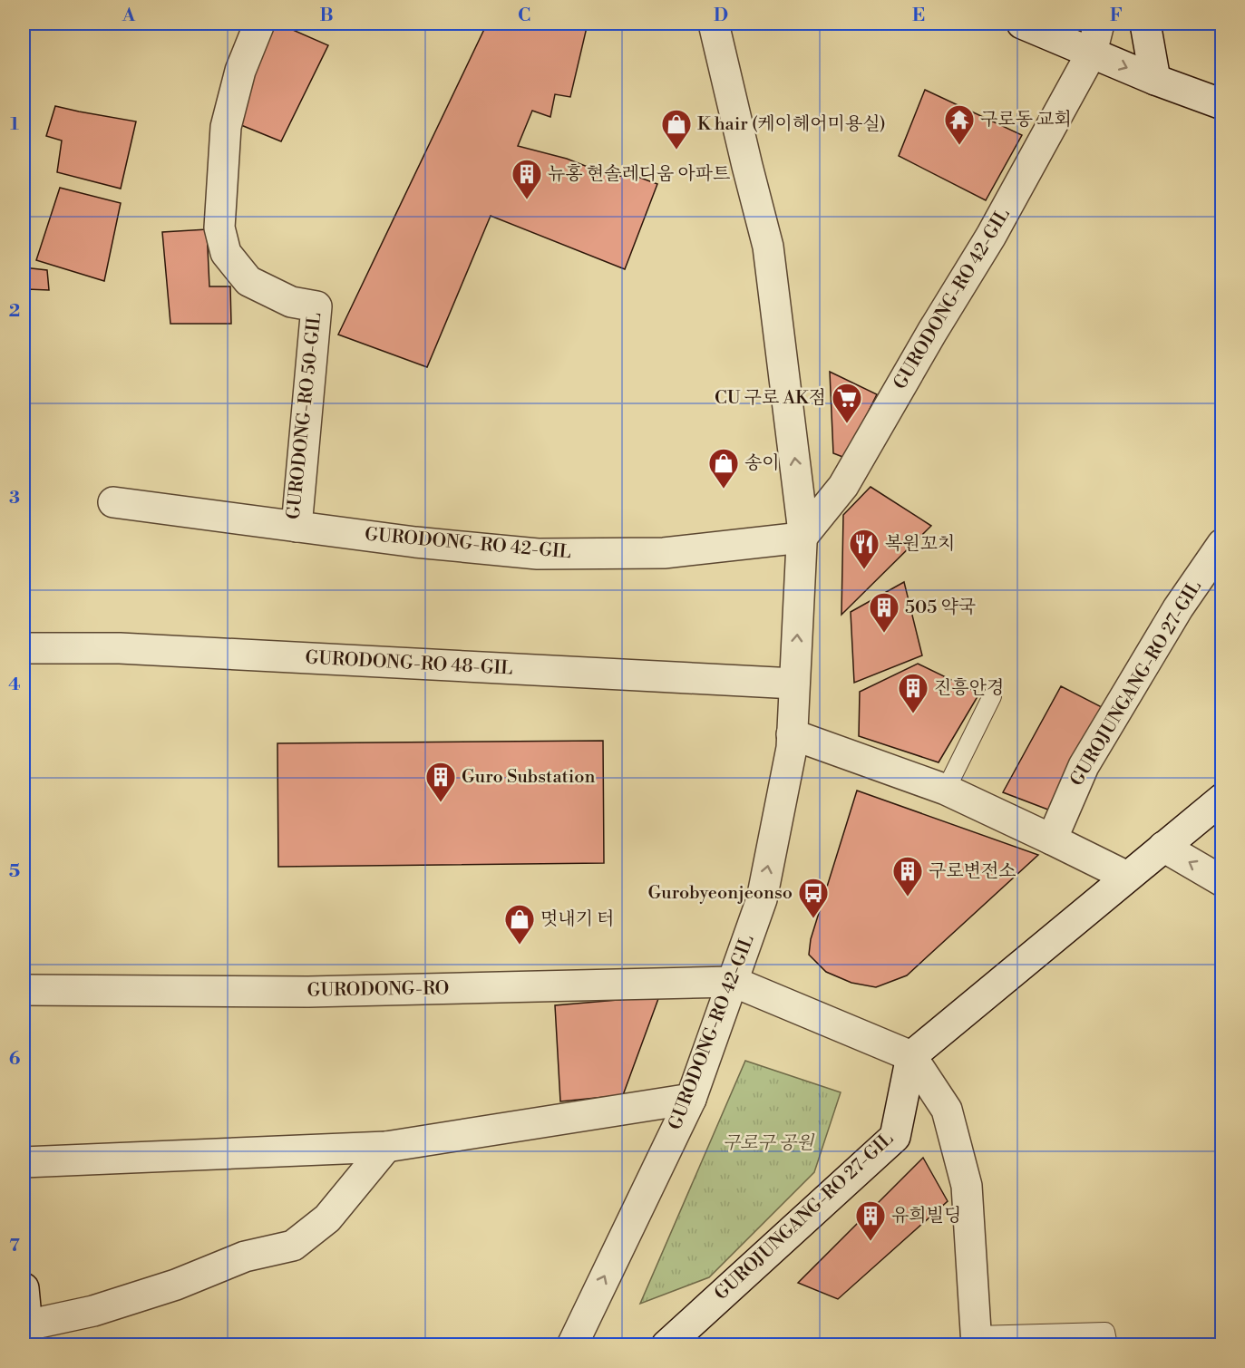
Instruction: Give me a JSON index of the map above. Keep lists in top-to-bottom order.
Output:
{
  "streets": {
    "street": [
      "GURODONG-RO 42-GIL",
      "GURODONG-RO 50-GIL",
      "GURODONG-RO 48-GIL",
      "GUROJUNGANG-RO 27-GIL",
      "GURODONG-RO"
    ]
  },
  "crossings": [
    ["GURODONG-RO 42-GIL", "GURODONG-RO 50-GIL"],
    ["GURODONG-RO 42-GIL", "GURODONG-RO 48-GIL"],
    ["GURODONG-RO 42-GIL", "GURODONG-RO"]
  ],
  "one_way": ["GURODONG-RO 42-GIL"],
  "parks": ["구로구 공원"],
  "places": {
    "temple": ["구로동 교회"],
    "shop": ["K hair (케이헤어미용실)", "송이", "멋내기 터"],
    "building": [
      "뉴홍 현솔레디움 아파트",
      "505 약국",
      "진흥안경",
      "Guro Substation",
      "구로변전소",
      "유희빌딩"
    ],
    "supermarket": ["CU 구로 AK점"],
    "restaurant": ["복원꼬치"],
    "bus stop": ["Gurobyeonjeonso"]
  },
  "grid": {
    "columns": [
      "A",
      "B",
      "C",
      "D",
      "E",
      "F"
    ],
    "rows": [
      "1",
      "2",
      "3",
      "4",
      "5",
      "6",
      "7"
    ]
  }
}
